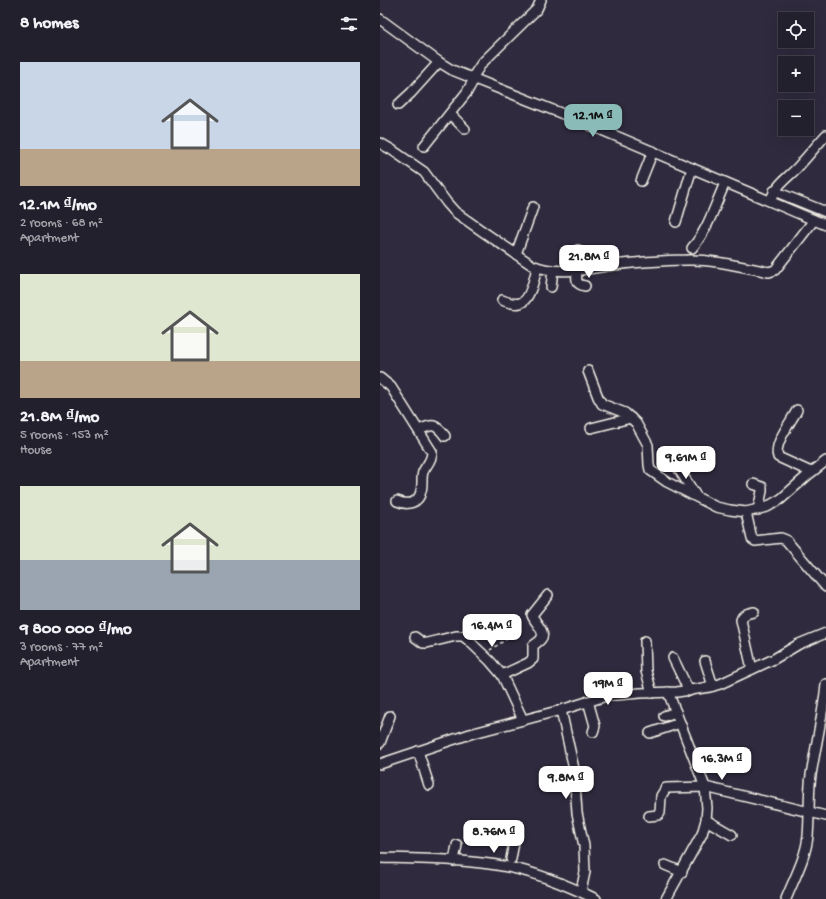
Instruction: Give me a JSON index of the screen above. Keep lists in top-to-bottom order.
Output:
{
  "page": {
    "heading": "8 homes",
    "map_buttons": ["+", "−"],
    "list": [
      {
        "name": "12.1M ₫/mo",
        "note": "2 rooms · 68 m² · Apartment"
      },
      {
        "name": "21.8M ₫/mo",
        "note": "5 rooms · 153 m² · House"
      },
      {
        "name": "9 800 000 ₫/mo",
        "note": "3 rooms · 77 m² · Apartment"
      }
    ],
    "price": [
      "12.1M ₫",
      "21.8M ₫",
      "9.61M ₫",
      "16.4M ₫",
      "19M ₫",
      "16.3M ₫",
      "9.8M ₫",
      "8.76M ₫"
    ]
  }
}
